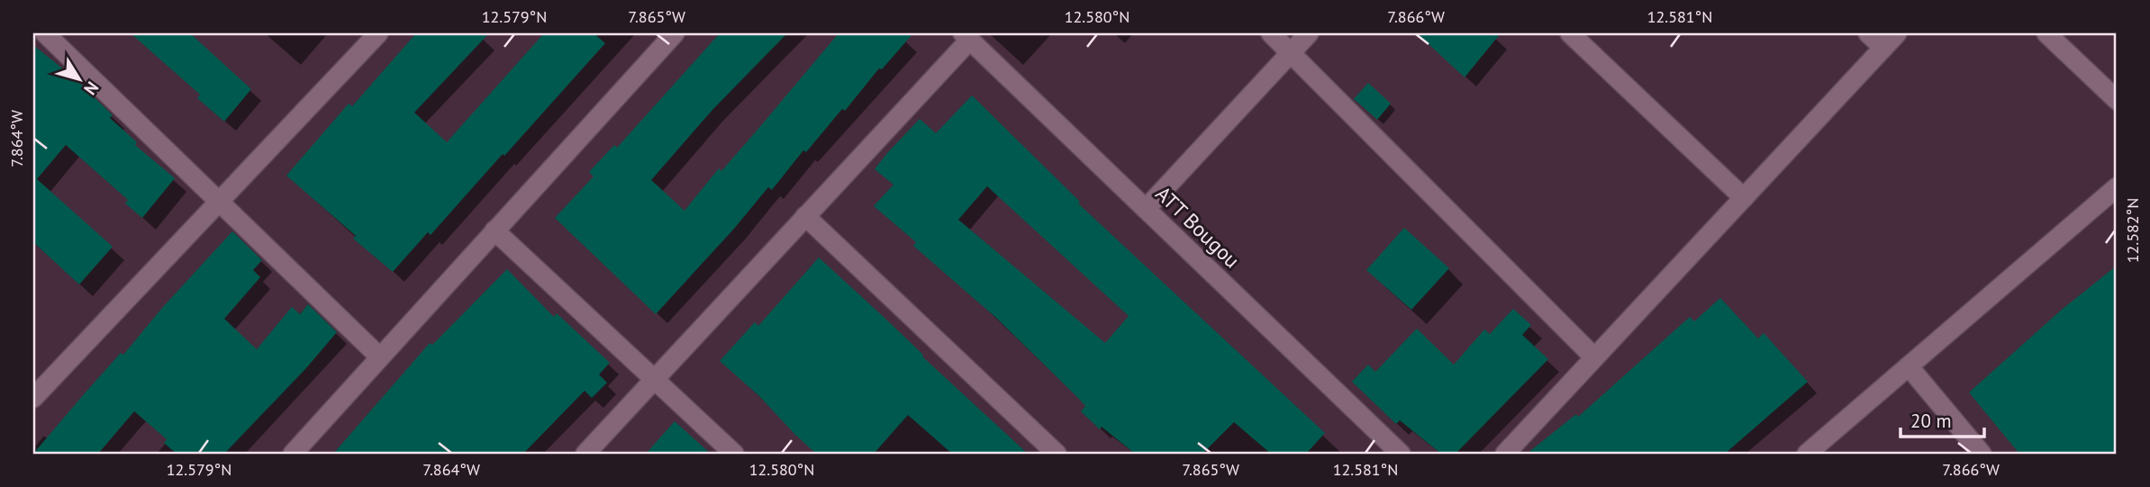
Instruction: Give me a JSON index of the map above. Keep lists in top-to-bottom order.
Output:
{
  "streets": {
    "street": ["ATT Bougou"]
  },
  "scale_bar": "20 m",
  "north": "bottom right",
  "coordinates": [
    "12.579°N",
    "7.865°W",
    "12.580°N",
    "7.866°W",
    "12.581°N",
    "7.864°W",
    "12.582°N"
  ]
}
